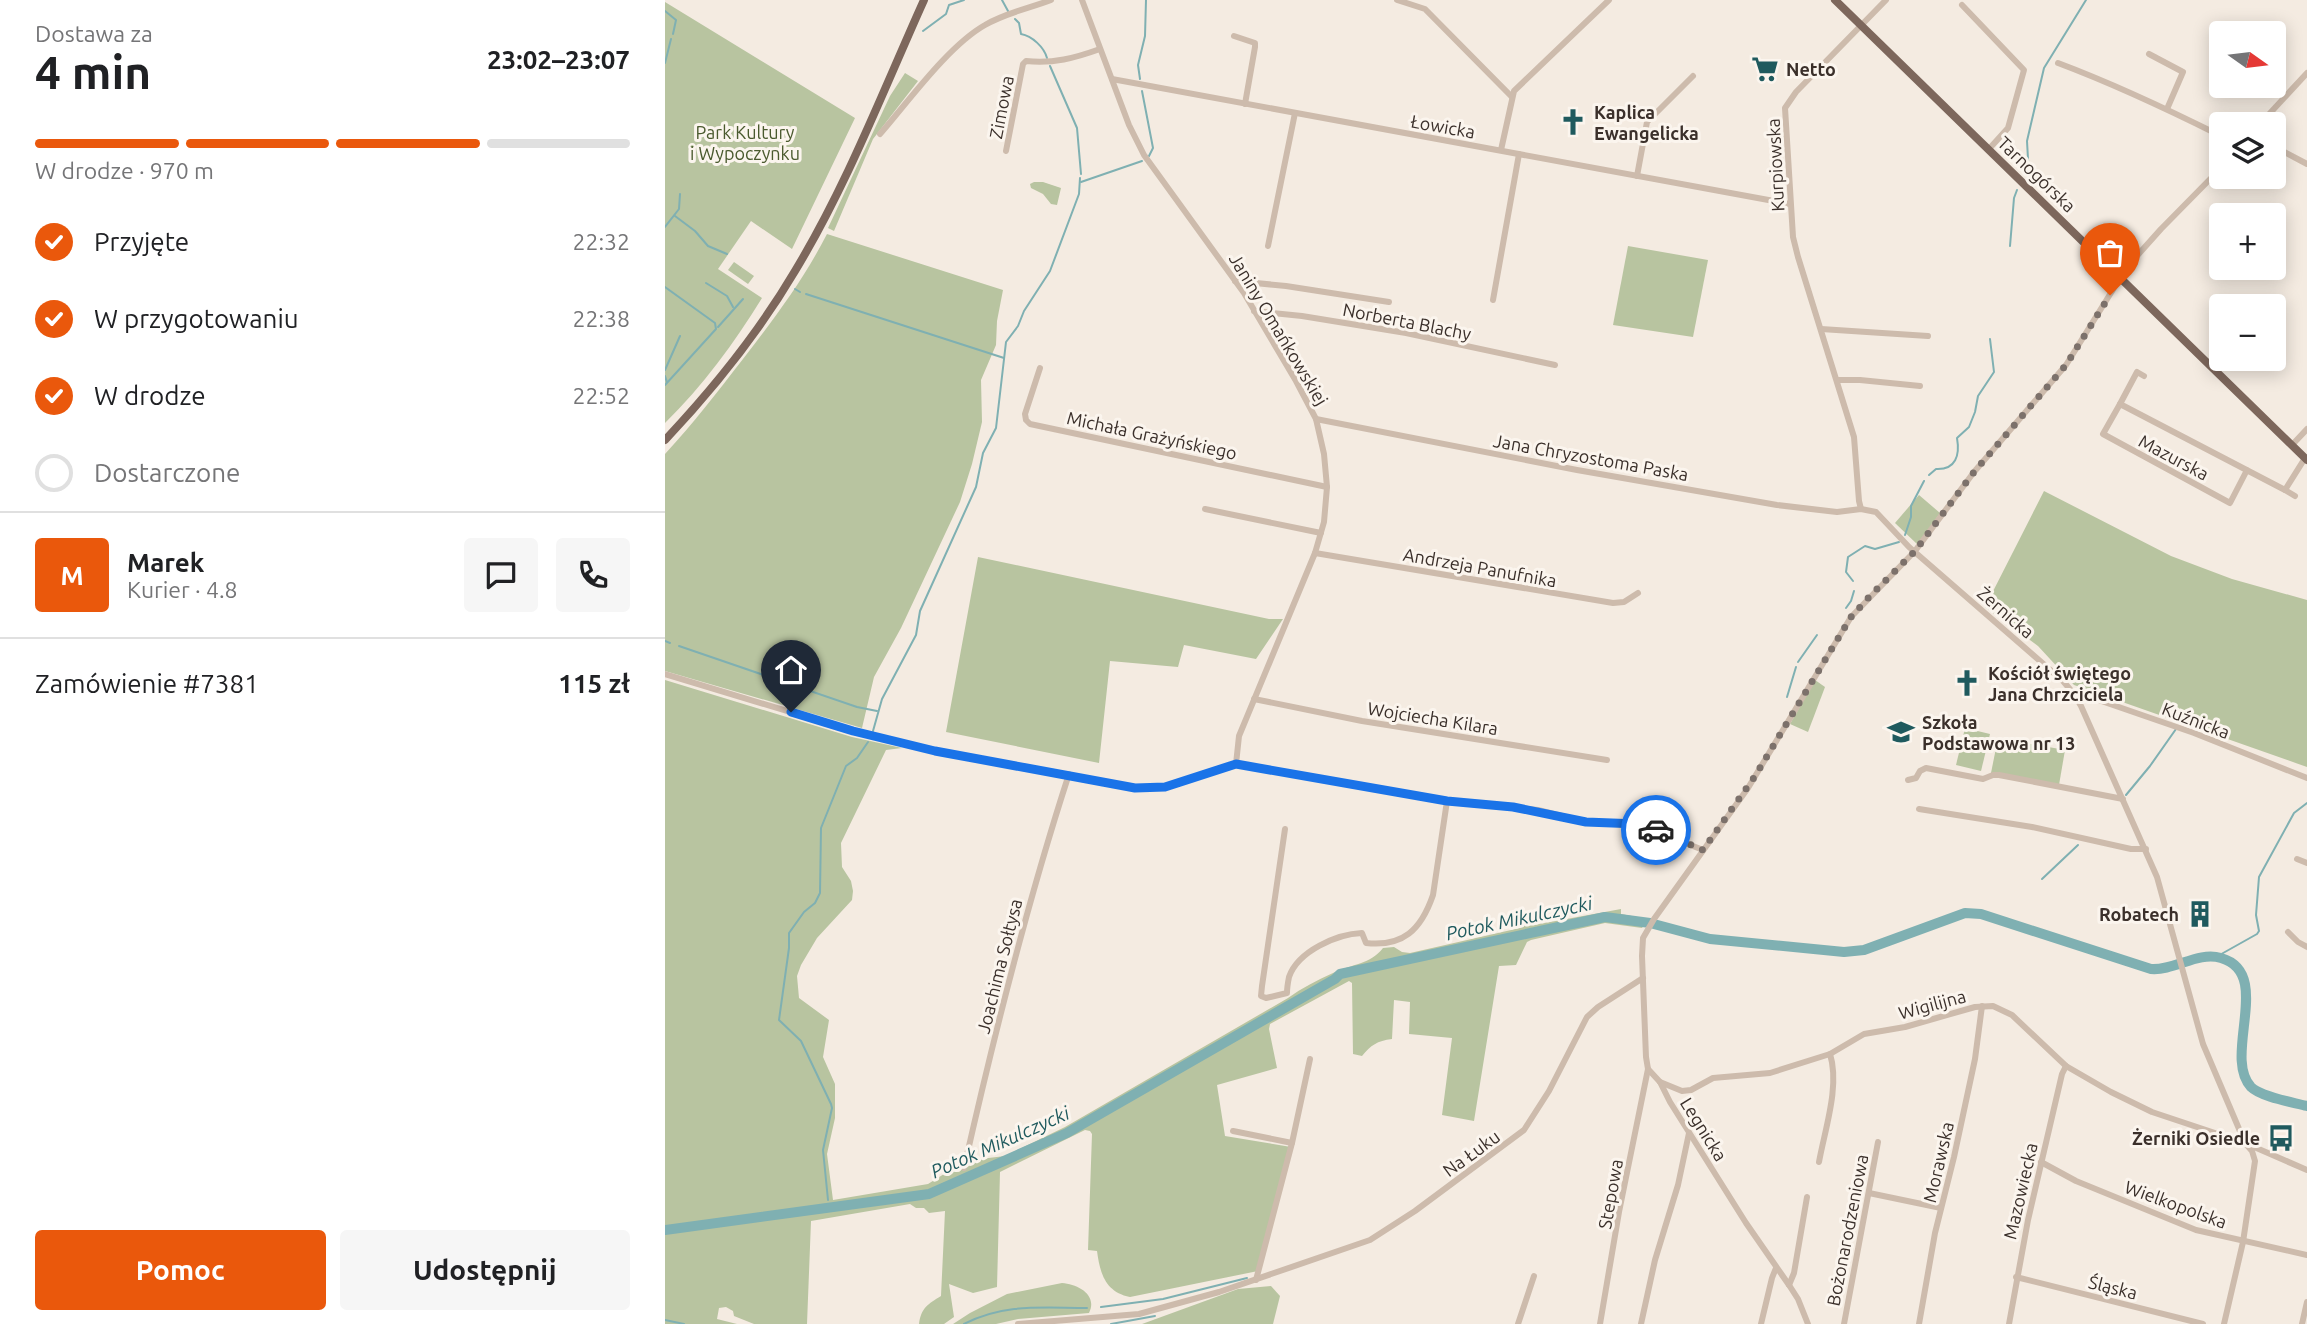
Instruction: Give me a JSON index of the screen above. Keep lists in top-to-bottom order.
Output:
{
  "streets": {
    "main road": ["Tarnogórska"],
    "street": [
      "Zimowa",
      "Łowicka",
      "Kurpiowska",
      "Norberta Blachy",
      "Janiny Omańkowskiej",
      "Michała Grażyńskiego",
      "Jana Chryzostoma Paska",
      "Mazurska",
      "Andrzeja Panufnika",
      "Żernicka",
      "Wojciecha Kilara",
      "Kuźnicka",
      "Joachima Sołtysa",
      "Wigilijna",
      "Legnicka",
      "Na Łuku",
      "Morawska",
      "Mazowiecka",
      "Stepowa",
      "Wielkopolska",
      "Bożonarodzeniowa",
      "Śląska"
    ]
  },
  "crossings": [
    ["Zimowa", "Janiny Omańkowskiej"],
    ["Łowicka", "Kurpiowska"],
    ["Łowicka", "Janiny Omańkowskiej"],
    ["Kurpiowska", "Tarnogórska"],
    ["Kurpiowska", "Jana Chryzostoma Paska"],
    ["Norberta Blachy", "Janiny Omańkowskiej"],
    ["Janiny Omańkowskiej", "Michała Grażyńskiego"],
    ["Janiny Omańkowskiej", "Jana Chryzostoma Paska"],
    ["Janiny Omańkowskiej", "Andrzeja Panufnika"],
    ["Janiny Omańkowskiej", "Wojciecha Kilara"],
    ["Żernicka", "Kuźnicka"],
    ["Żernicka", "Wigilijna"],
    ["Żernicka", "Wielkopolska"],
    ["Wigilijna", "Legnicka"],
    ["Wigilijna", "Morawska"],
    ["Wigilijna", "Mazowiecka"],
    ["Legnicka", "Stepowa"],
    ["Mazowiecka", "Wielkopolska"],
    ["Mazowiecka", "Śląska"]
  ],
  "water": ["Potok Mikulczycki"],
  "parks": ["Park Kultury i Wypoczynku"],
  "places": {
    "supermarket": ["Netto"],
    "church": ["Kaplica Ewangelicka", "Kościół świętego Jana Chrzciciela"],
    "school or university": ["Szkoła Podstawowa nr 13"],
    "building": ["Robatech"],
    "bus stop": ["Żerniki Osiedle"]
  },
  "north": "right",
  "page": {
    "heading": ["4 min", "Dostawa za", "23:02–23:07"],
    "panel": [
      "Marek",
      "Kurier · 4.8",
      "Zamówienie #7381",
      "115 zł"
    ],
    "map_buttons": ["+", "−"],
    "bar": "W drodze · 970 m",
    "list": [
      ["Przyjęte", "22:32"],
      ["W przygotowaniu", "22:38"],
      ["W drodze", "22:52"],
      "Dostarczone"
    ],
    "round": "M",
    "buttons": ["Pomoc", "Udostępnij"]
  }
}
